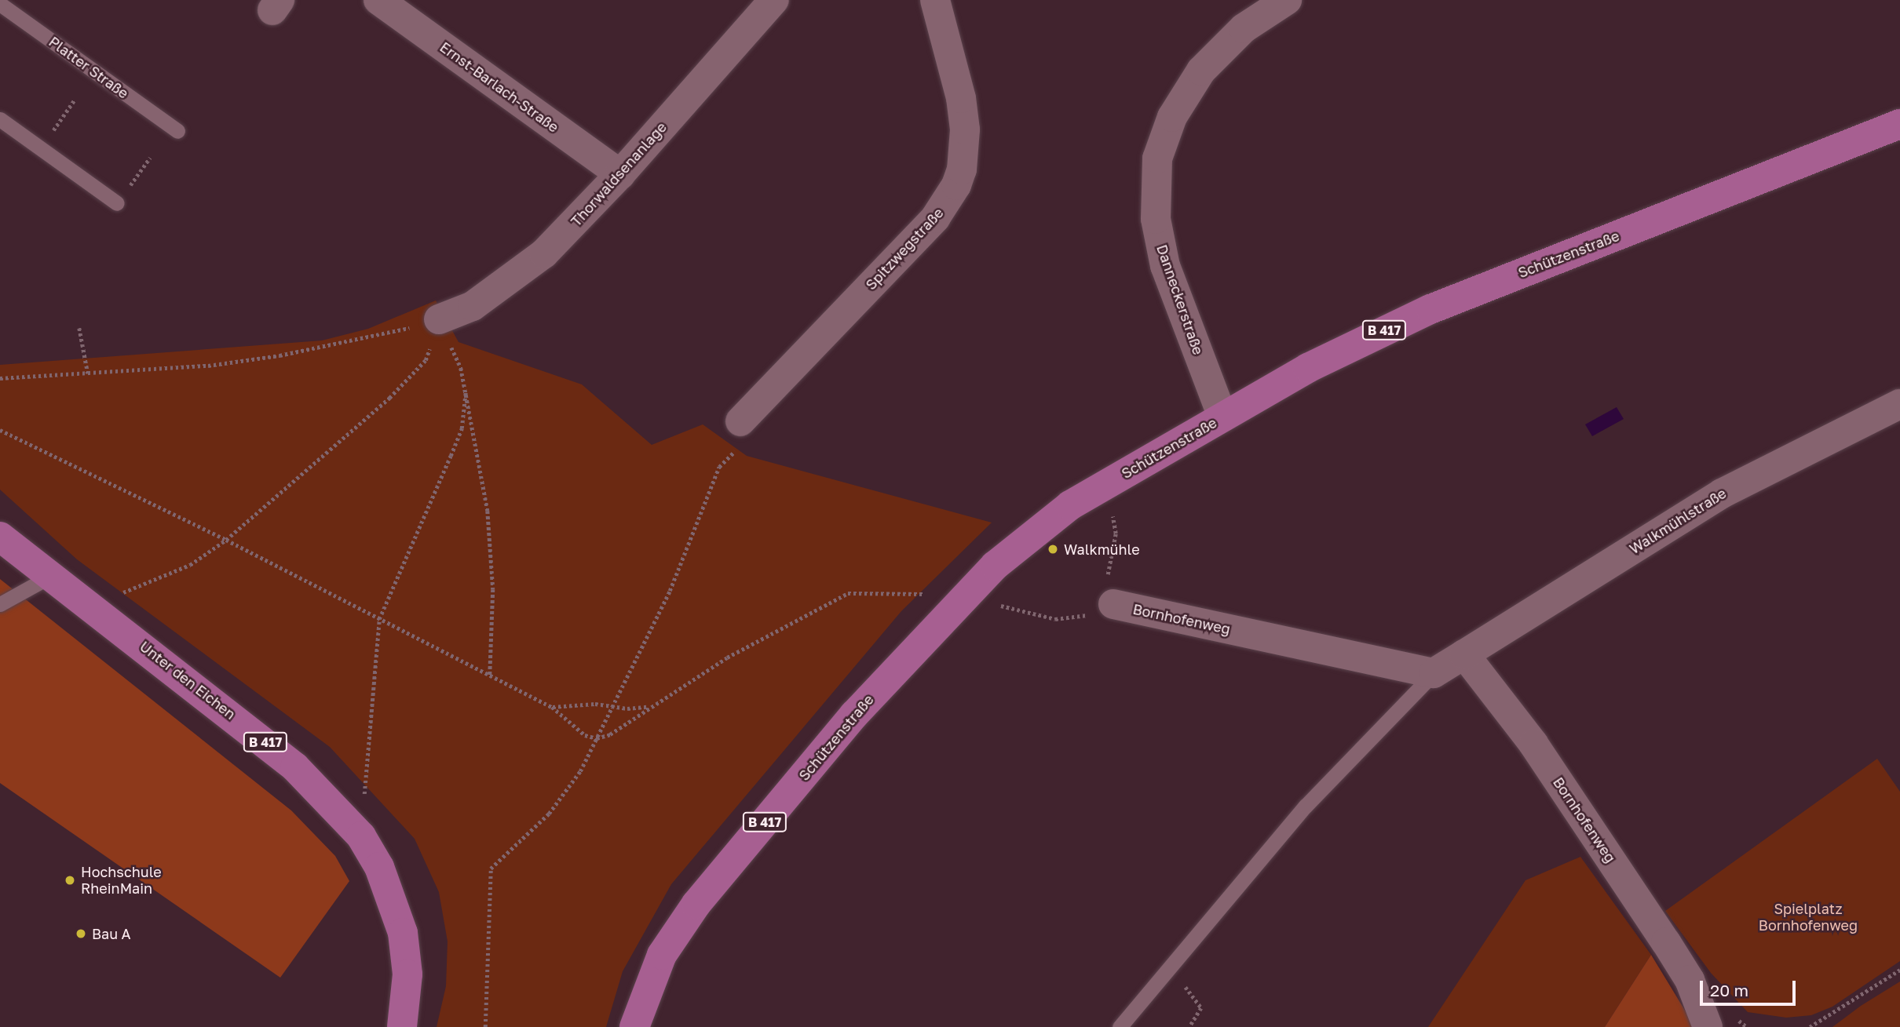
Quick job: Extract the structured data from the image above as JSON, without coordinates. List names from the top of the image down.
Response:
{
  "streets": {
    "main road": ["Schützenstraße", "B 417", "Unter den Eichen"],
    "street": [
      "Ernst-Barlach-Straße",
      "Thorwaldsenanlage",
      "Spitzwegstraße",
      "Danneckerstraße",
      "Walkmühlstraße",
      "Bornhofenweg"
    ],
    "lane": ["Platter Straße"]
  },
  "crossings": [
    ["Ernst-Barlach-Straße", "Thorwaldsenanlage"],
    ["Schützenstraße", "Danneckerstraße"],
    ["Schützenstraße", "Bornhofenweg"],
    ["Walkmühlstraße", "Bornhofenweg"]
  ],
  "parks": ["Spielplatz Bornhofenweg"],
  "places": ["Walkmühle", "Hochschule RheinMain", "Bau A"],
  "scale_bar": "20 m"
}
